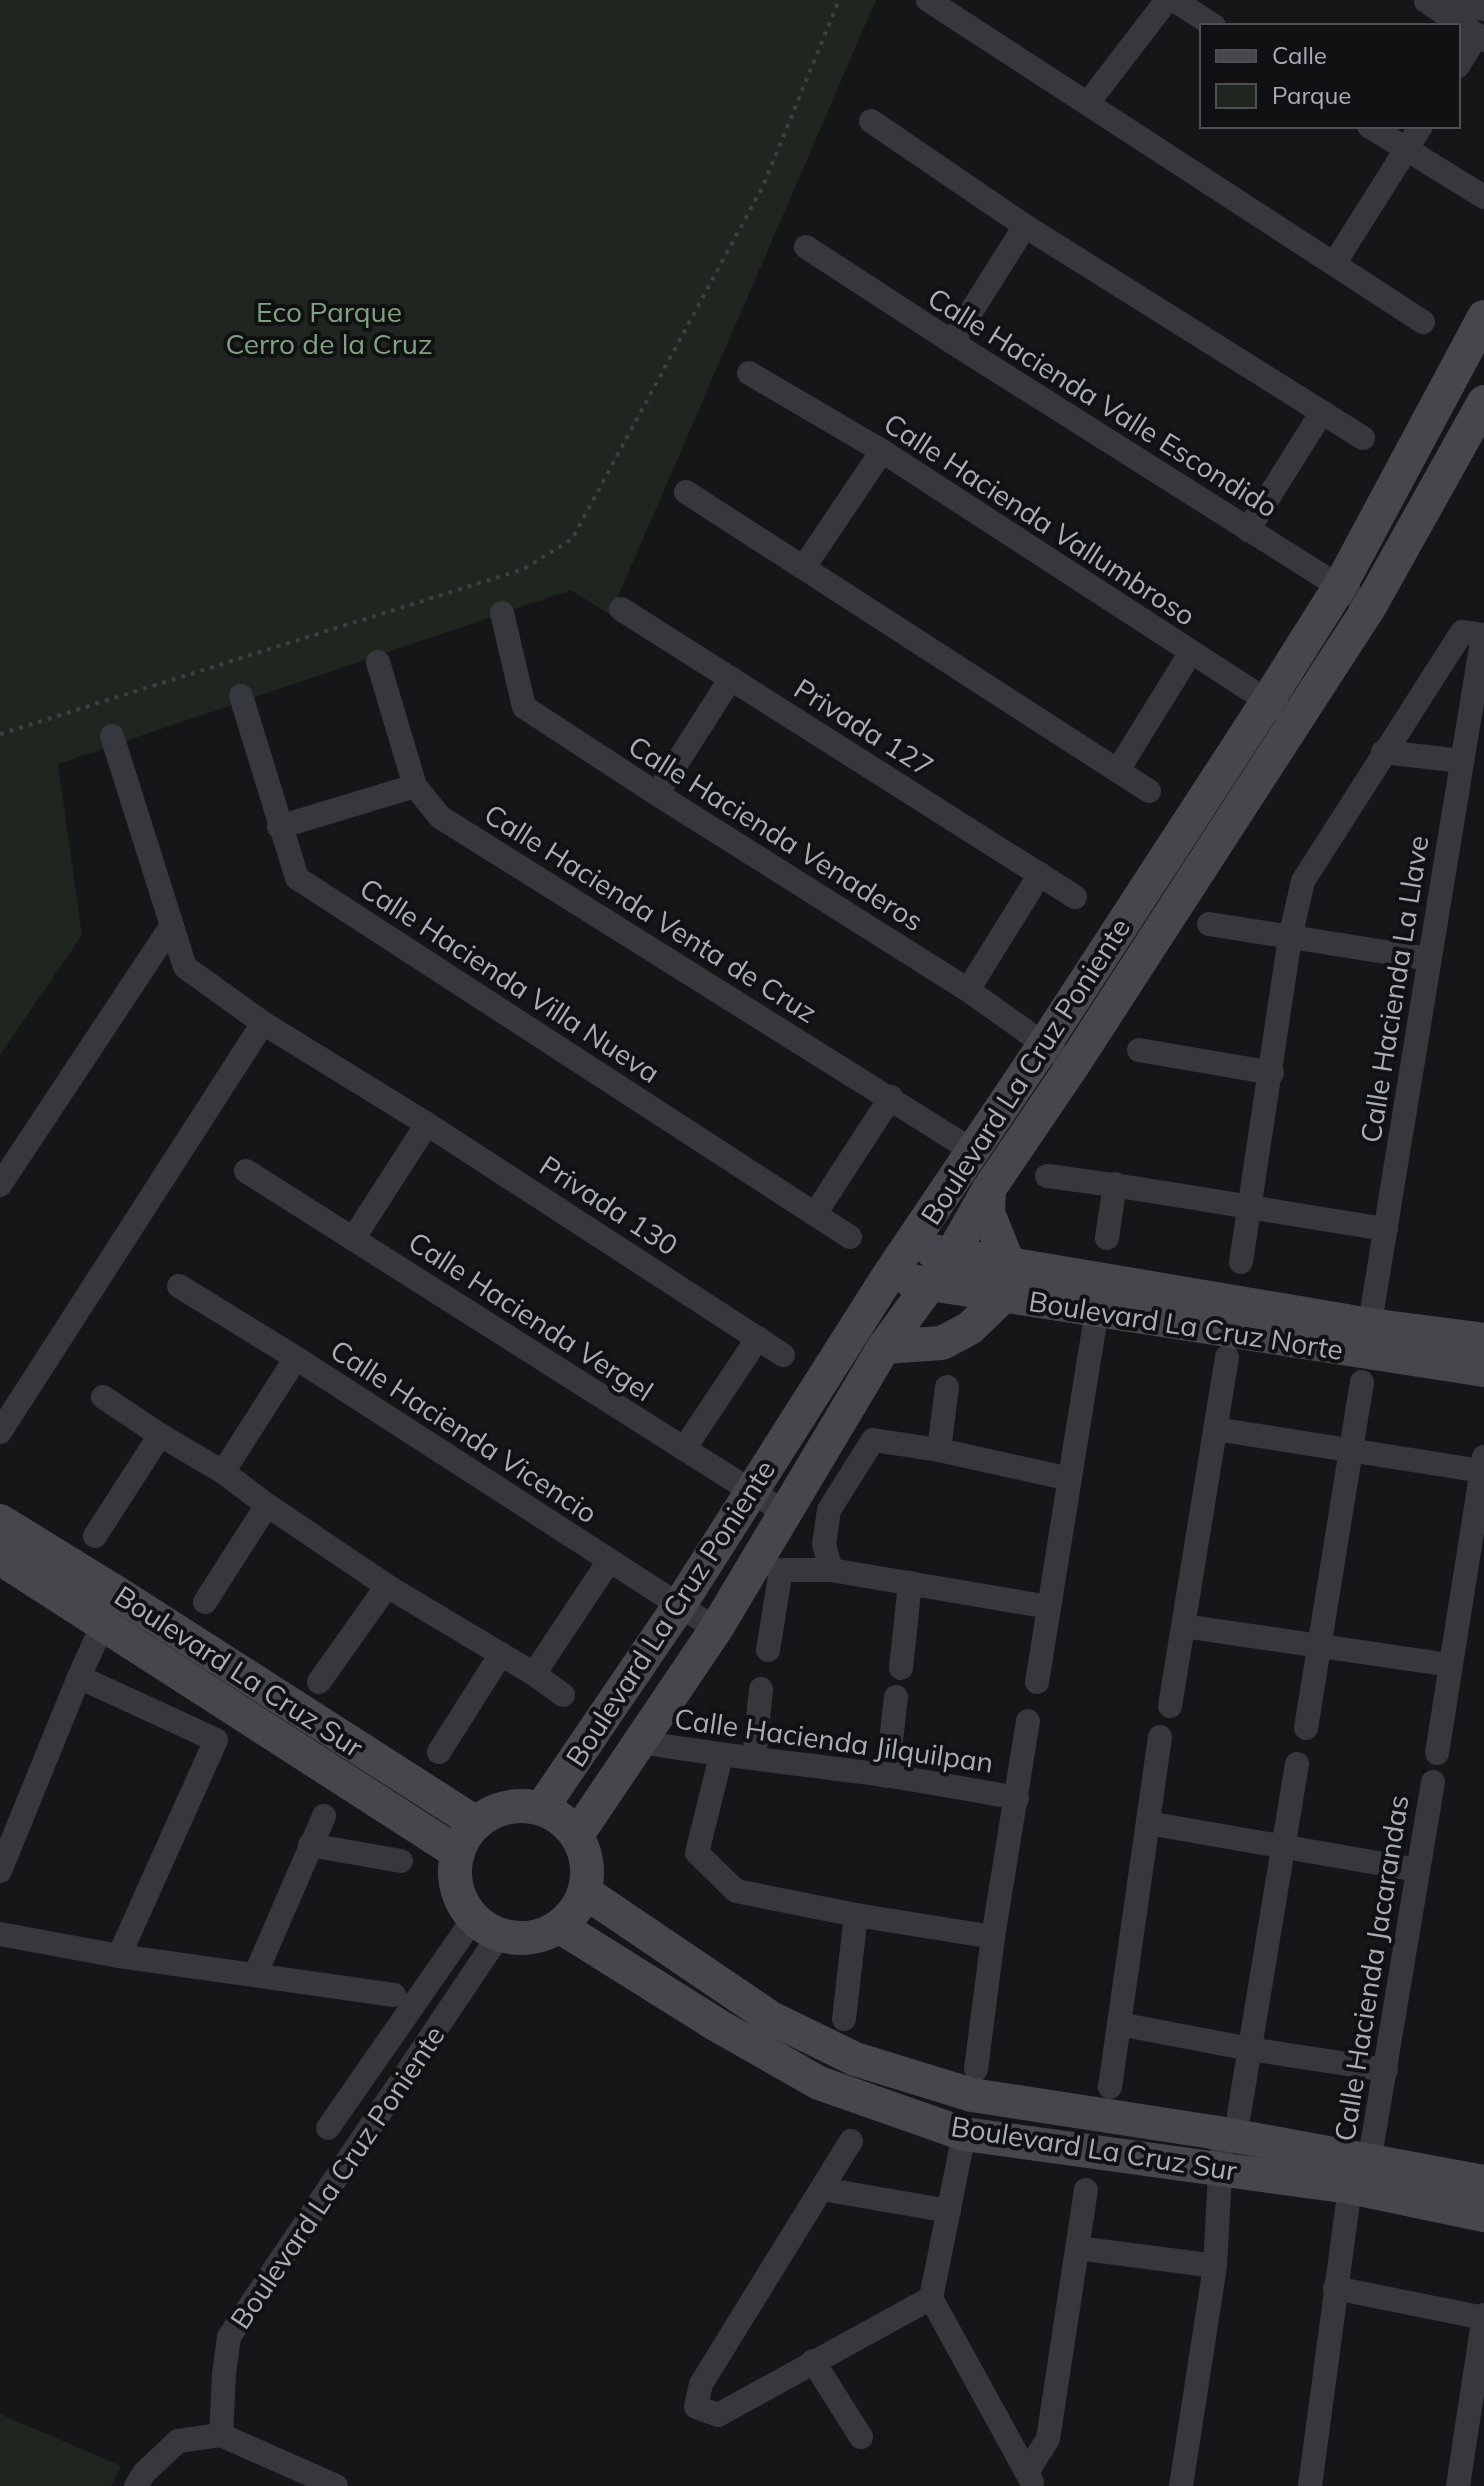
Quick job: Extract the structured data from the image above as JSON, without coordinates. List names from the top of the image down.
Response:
{
  "streets": {
    "street": [
      "Calle Hacienda Valle Escondido",
      "Calle Hacienda Vallumbroso",
      "Privada 127",
      "Calle Hacienda Venaderos",
      "Calle Hacienda Venta de Cruz",
      "Calle Hacienda Villa Nueva",
      "Calle Hacienda La Llave",
      "Boulevard La Cruz Poniente",
      "Privada 130",
      "Calle Hacienda Vergel",
      "Boulevard La Cruz Norte",
      "Calle Hacienda Vicencio",
      "Boulevard La Cruz Sur",
      "Calle Hacienda Jilquilpan",
      "Calle Hacienda Jacarandas"
    ]
  },
  "crossings": [
    ["Calle Hacienda Valle Escondido", "Boulevard La Cruz Poniente"],
    ["Calle Hacienda Vallumbroso", "Boulevard La Cruz Poniente"],
    ["Calle Hacienda Venaderos", "Boulevard La Cruz Poniente"],
    ["Calle Hacienda Venta de Cruz", "Boulevard La Cruz Poniente"],
    ["Calle Hacienda La Llave", "Boulevard La Cruz Norte"],
    ["Boulevard La Cruz Poniente", "Calle Hacienda Vergel"],
    ["Boulevard La Cruz Poniente", "Boulevard La Cruz Norte"],
    ["Boulevard La Cruz Poniente", "Calle Hacienda Vicencio"],
    ["Boulevard La Cruz Poniente", "Boulevard La Cruz Sur"],
    ["Boulevard La Cruz Poniente", "Calle Hacienda Jilquilpan"],
    ["Boulevard La Cruz Sur", "Calle Hacienda Jacarandas"]
  ],
  "parks": ["Eco Parque Cerro de la Cruz"],
  "legend": ["Calle", "Parque"]
}
